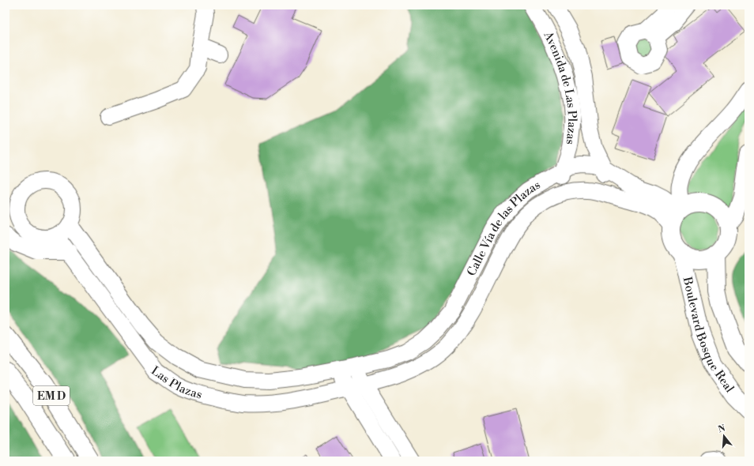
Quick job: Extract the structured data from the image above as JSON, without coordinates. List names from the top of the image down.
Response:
{
  "streets": {
    "main road": ["Boulevard Bosque Real", "EM D"],
    "street": ["Avenida de Las Plazas", "Calle Vía de las Plazas", "Las Plazas"]
  },
  "crossings": [
    ["Avenida de Las Plazas", "Calle Vía de las Plazas"],
    ["Calle Vía de las Plazas", "Boulevard Bosque Real"],
    ["Calle Vía de las Plazas", "Las Plazas"]
  ],
  "north": "top"
}
